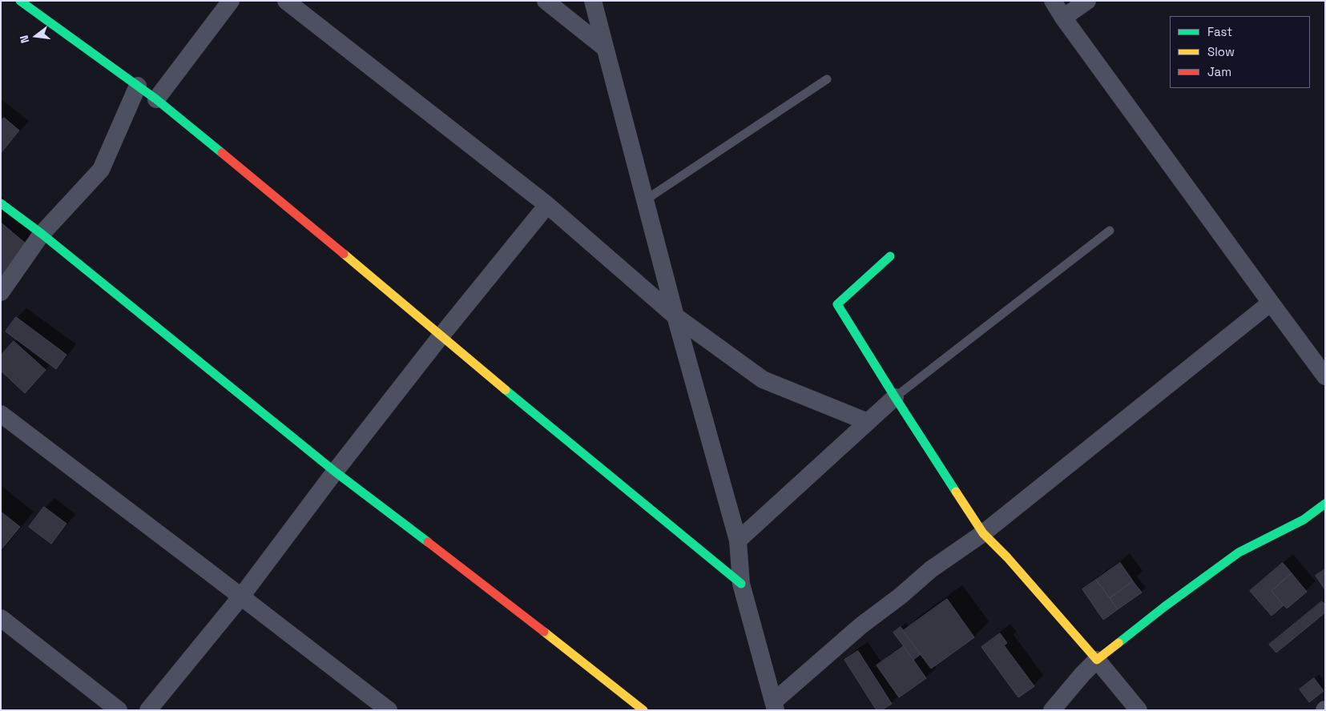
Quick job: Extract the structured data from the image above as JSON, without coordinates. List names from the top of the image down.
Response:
{
  "legend": ["Fast", "Slow", "Jam"],
  "north": "left"
}
